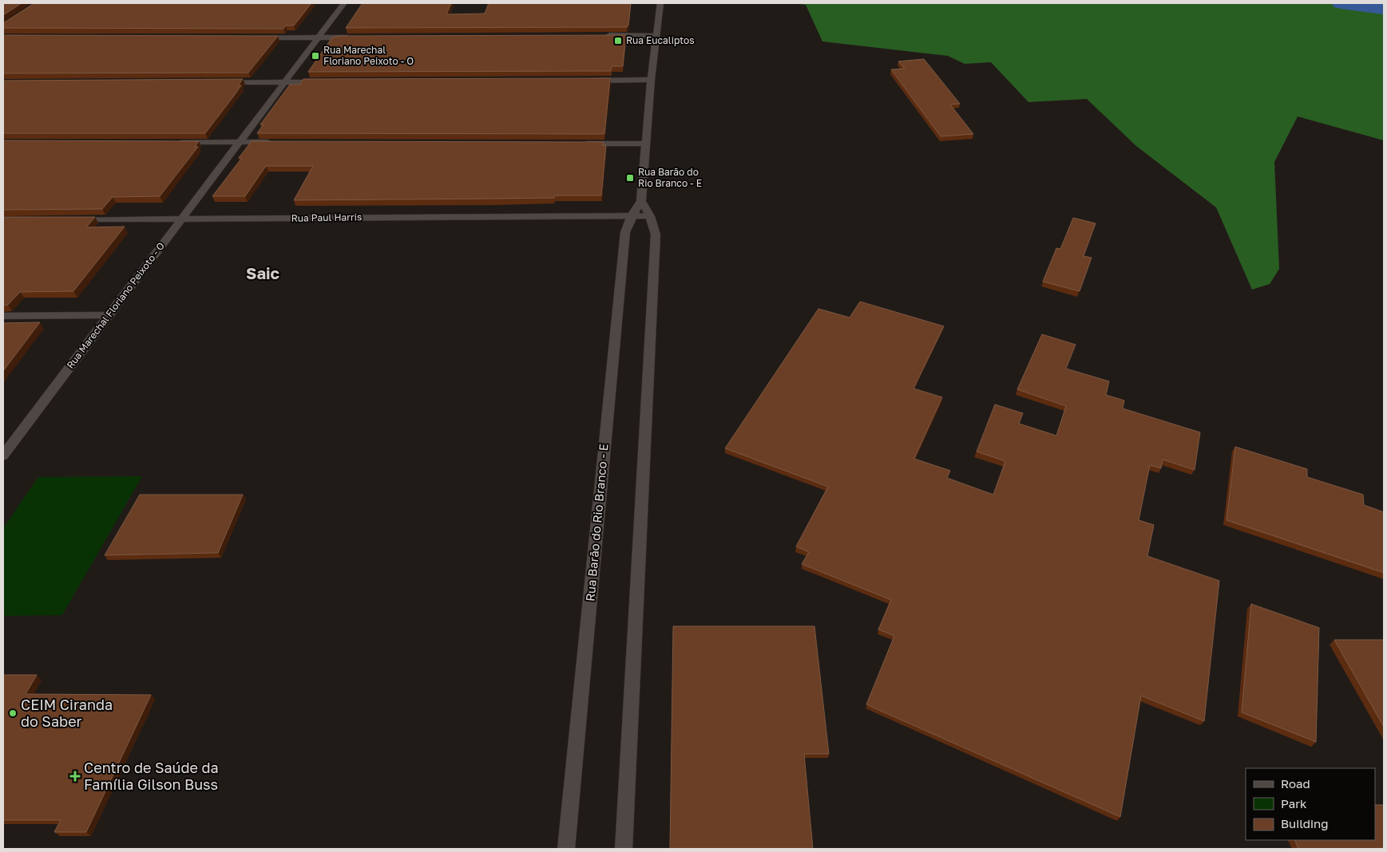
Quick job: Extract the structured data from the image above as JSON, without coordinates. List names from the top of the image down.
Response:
{
  "streets": {
    "street": ["Rua Paul Harris", "Rua Marechal Floriano Peixoto - O", "Rua Barão do Rio Branco - E"]
  },
  "crossings": [
    ["Rua Paul Harris", "Rua Marechal Floriano Peixoto - O"],
    ["Rua Paul Harris", "Rua Barão do Rio Branco - E"]
  ],
  "districts": ["Saic"],
  "places": {
    "transit": ["Rua Eucaliptos", "Rua Marechal Floriano Peixoto - O", "Rua Barão do Rio Branco - E"],
    "other": ["CEIM Ciranda do Saber"],
    "health": ["Centro de Saúde da Família Gilson Buss"]
  },
  "legend": ["Road", "Park", "Building"]
}
